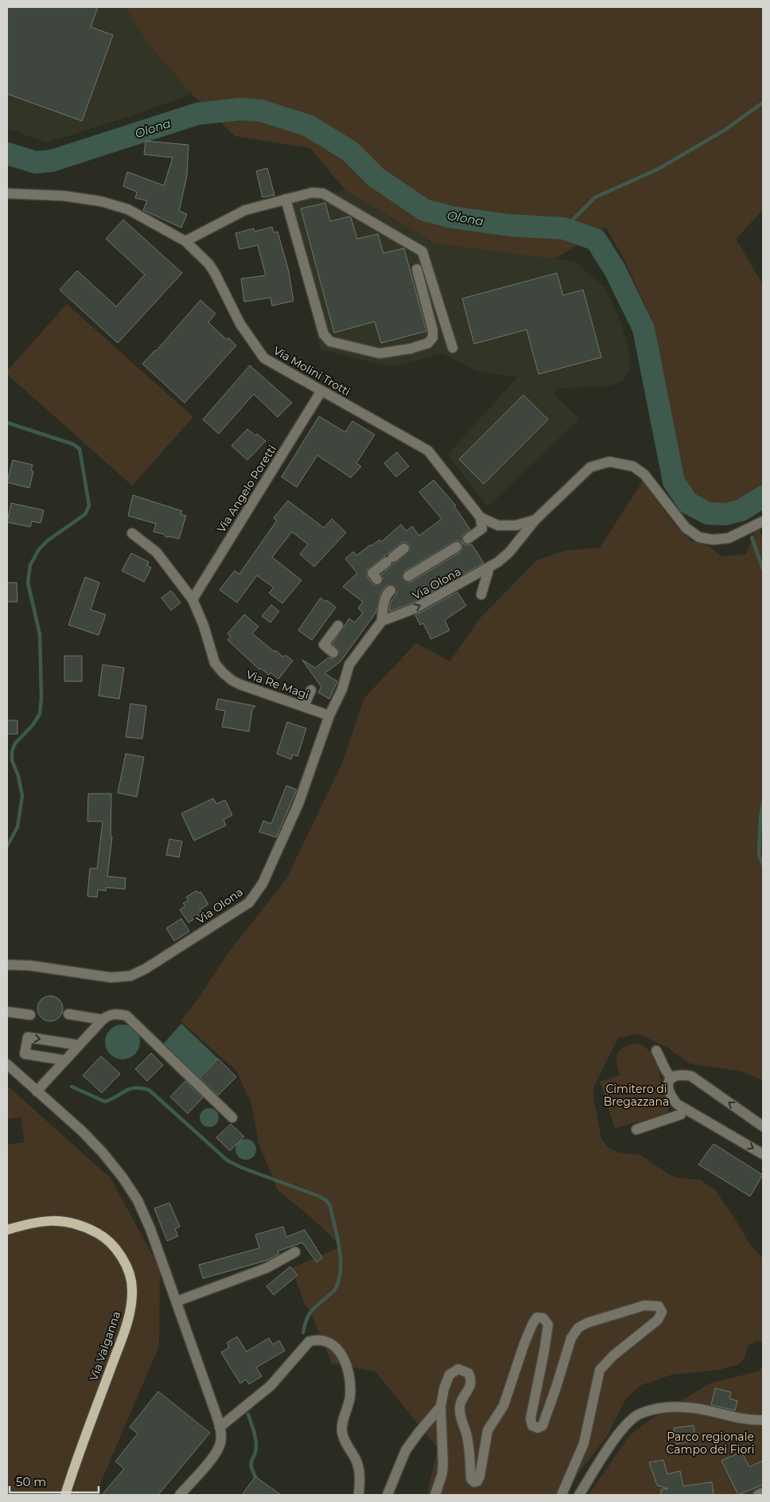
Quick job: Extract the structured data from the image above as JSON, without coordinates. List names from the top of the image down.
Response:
{
  "streets": {
    "main road": ["Via Valganna"],
    "street": [
      "Via Molini Trotti",
      "Via Angelo Poretti",
      "Via Olona",
      "Via Re Magi"
    ]
  },
  "crossings": [
    ["Via Molini Trotti", "Via Angelo Poretti"],
    ["Via Molini Trotti", "Via Olona"],
    ["Via Angelo Poretti", "Via Re Magi"],
    ["Via Olona", "Via Re Magi"]
  ],
  "water": ["Olona"],
  "parks": ["Cimitero di Bregazzana", "Parco regionale Campo dei Fiori"],
  "scale_bar": "50 m"
}
